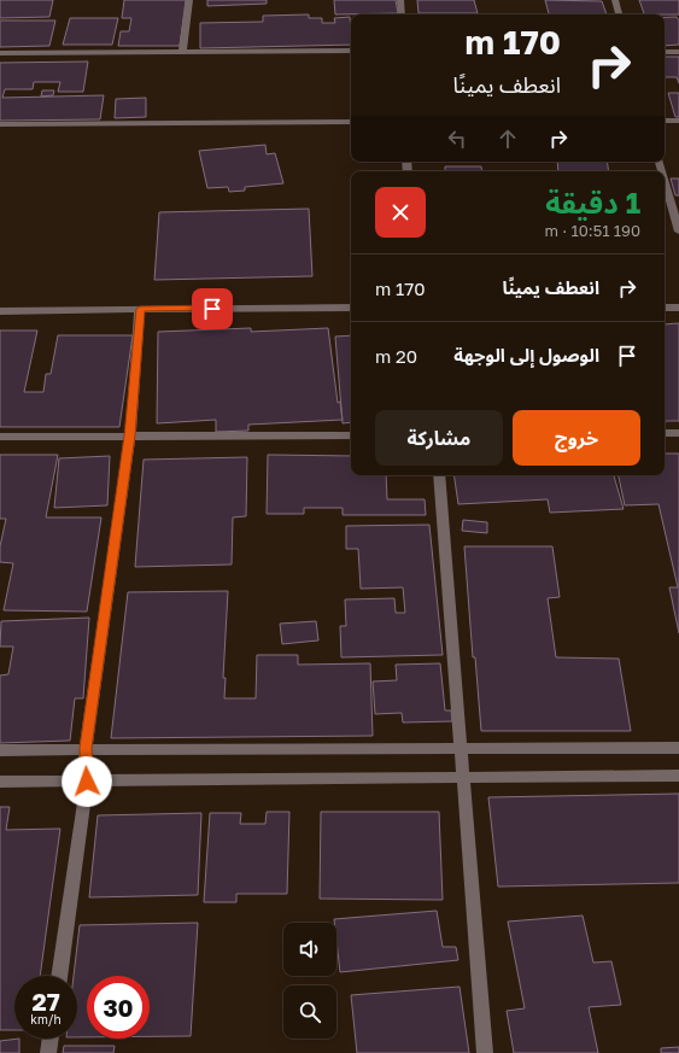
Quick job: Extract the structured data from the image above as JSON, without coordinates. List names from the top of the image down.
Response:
{
  "page": {
    "turn": ["170 m", "انعطف يمينًا"],
    "heading": ["1 دقيقة", "190 m · 10:51"],
    "list": [
      {
        "name": "انعطف يمينًا",
        "value": "170 m"
      },
      {
        "name": "الوصول إلى الوجهة",
        "value": "20 m"
      }
    ],
    "buttons": ["خروج", "مشاركة"],
    "speed": "27 km/h",
    "limit": "30"
  }
}
